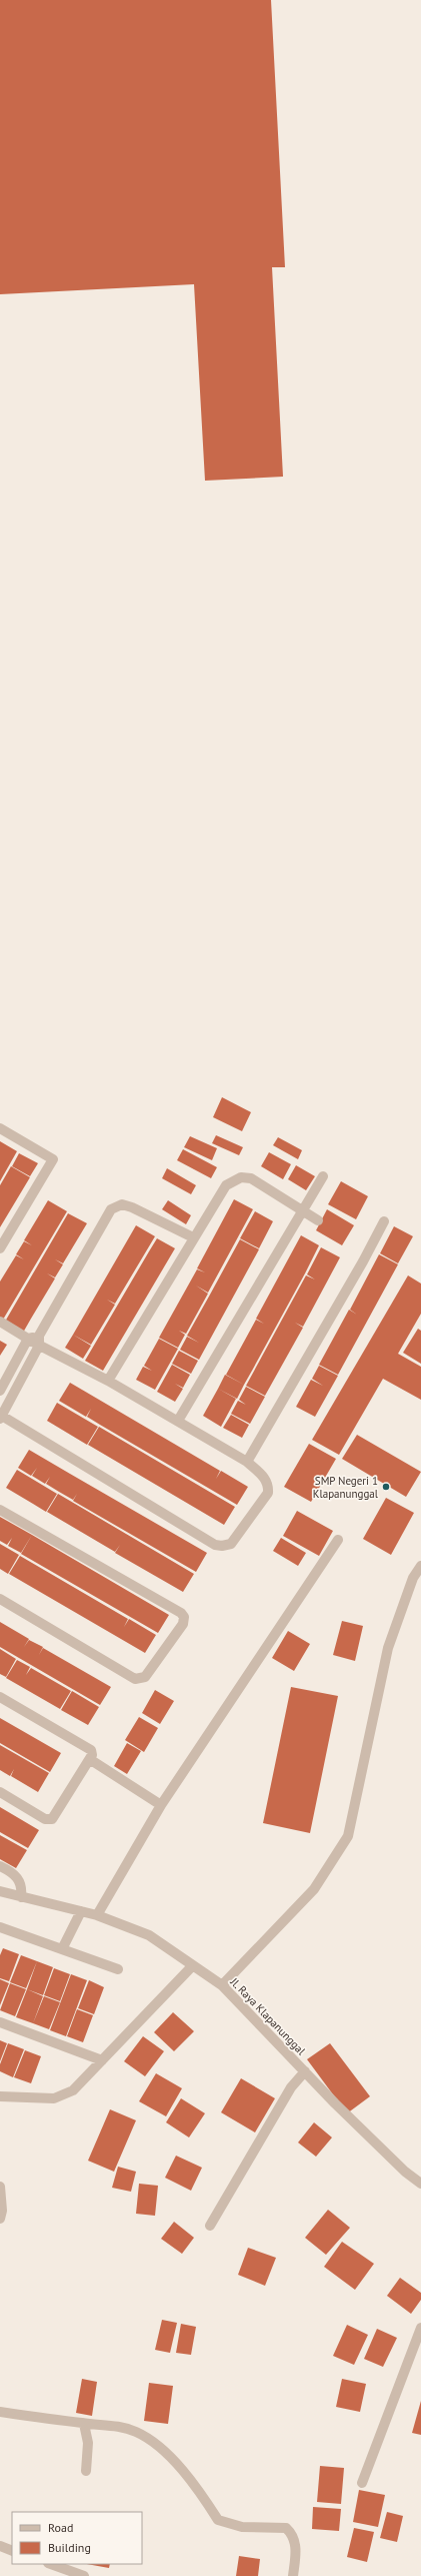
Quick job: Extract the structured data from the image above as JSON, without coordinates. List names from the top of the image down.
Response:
{
  "streets": {
    "street": ["Jl. Raya Klapanunggal"]
  },
  "places": ["SMP Negeri 1 Klapanunggal"],
  "legend": ["Road", "Building"]
}
